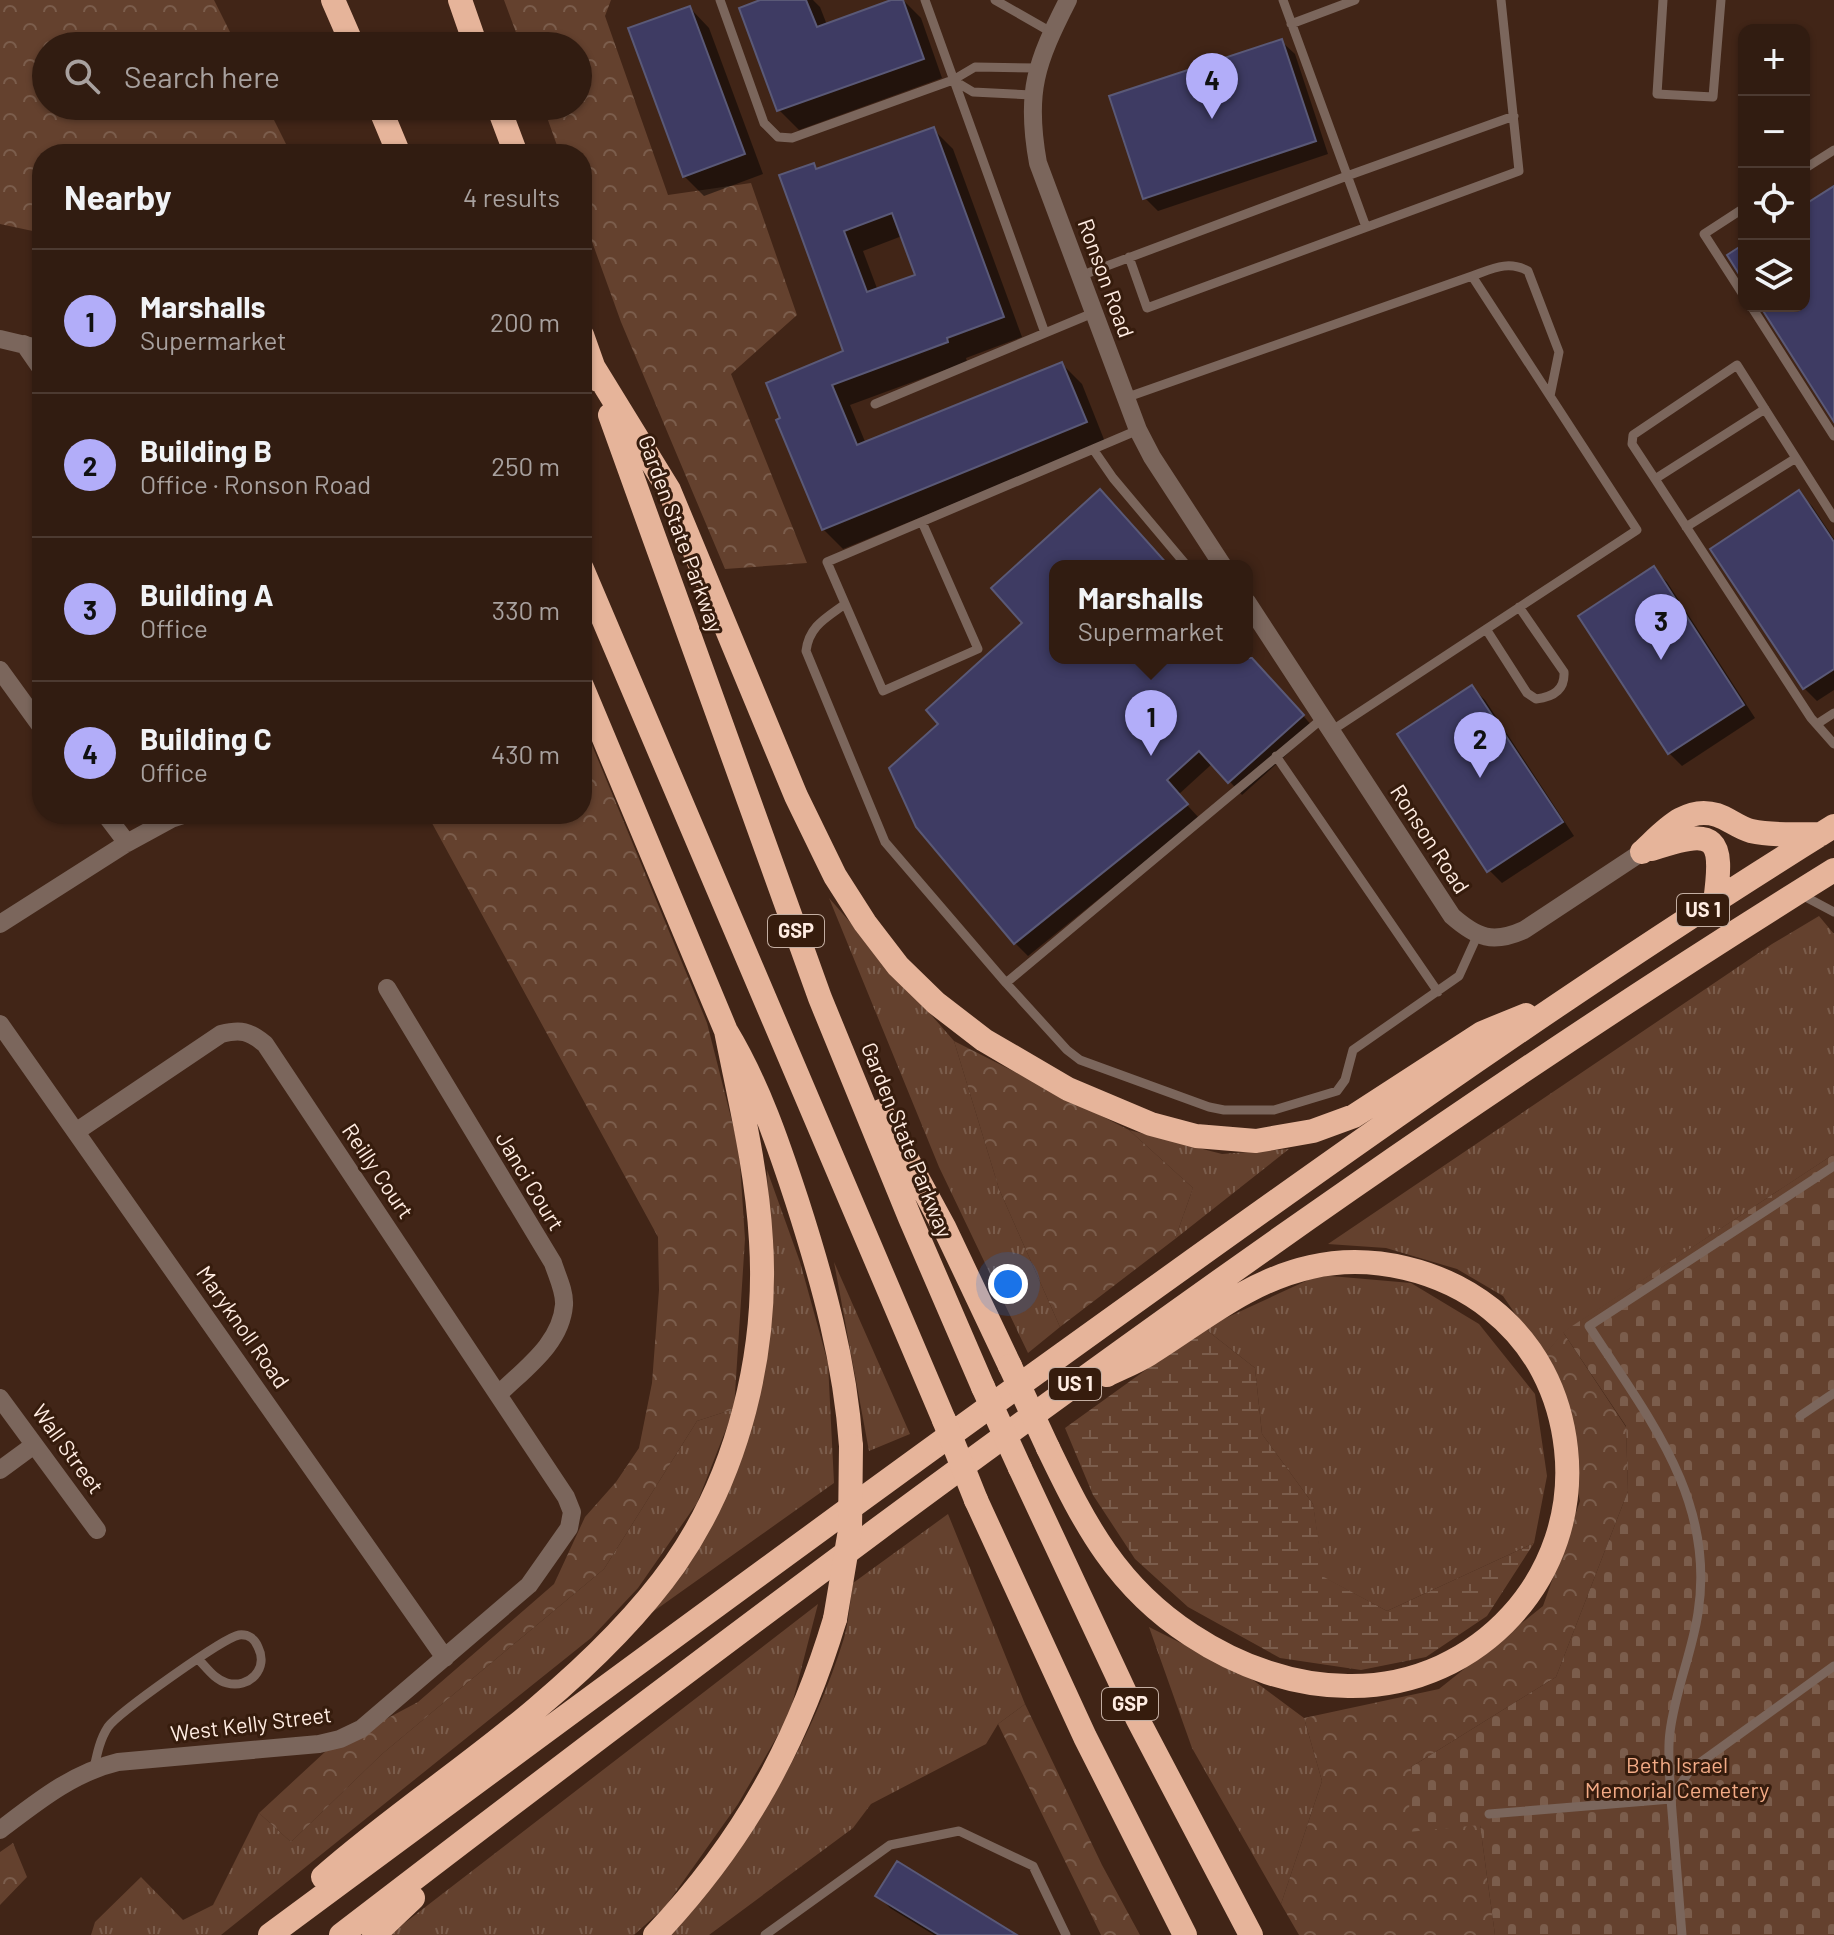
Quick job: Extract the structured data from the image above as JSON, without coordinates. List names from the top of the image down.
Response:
{
  "streets": {
    "highway": ["Garden State Parkway", "US 1", "GSP"],
    "street": [
      "Ronson Road",
      "Reilly Court",
      "Janci Court",
      "Maryknoll Road",
      "Wall Street",
      "West Kelly Street"
    ]
  },
  "crossings": [
    ["Reilly Court", "Janci Court"],
    ["Reilly Court", "Maryknoll Road"],
    ["Reilly Court", "West Kelly Street"],
    ["Maryknoll Road", "West Kelly Street"]
  ],
  "parks": ["Beth Israel Memorial Cemetery"],
  "page": {
    "map_buttons": ["+", "−"],
    "search": "Search here",
    "pins": [
      "4",
      "3",
      "1",
      "2"
    ],
    "heading": ["Nearby", "4 results"],
    "list": [
      {
        "mark": "1",
        "name": "Marshalls",
        "note": "Supermarket",
        "value": "200 m"
      },
      {
        "mark": "2",
        "name": "Building B",
        "note": "Office · Ronson Road",
        "value": "250 m"
      },
      {
        "mark": "3",
        "name": "Building A",
        "note": "Office",
        "value": "330 m"
      },
      {
        "mark": "4",
        "name": "Building C",
        "note": "Office",
        "value": "430 m"
      }
    ],
    "popup": ["Marshalls", "Supermarket"]
  }
}
